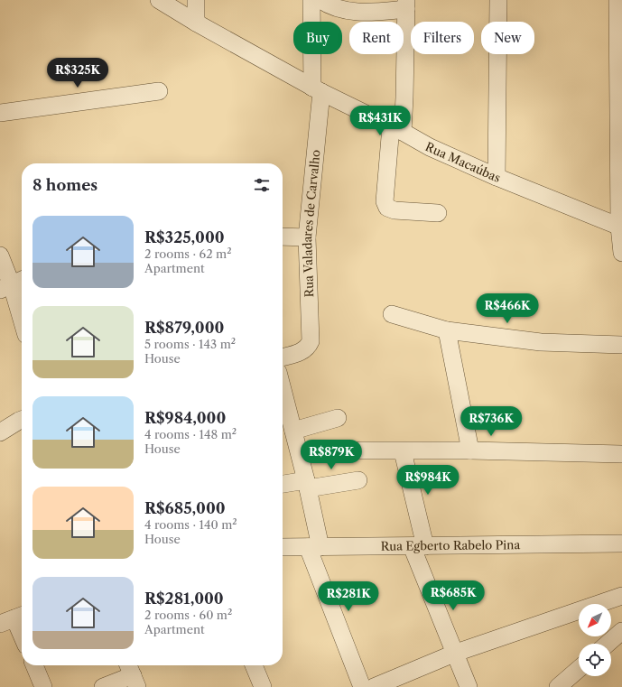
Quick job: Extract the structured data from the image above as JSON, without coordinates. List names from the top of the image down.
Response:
{
  "streets": {
    "street": ["Rua Macaúbas", "Rua Valadares de Carvalho", "Rua Egberto Rabelo Pina"]
  },
  "crossings": [
    ["Rua Macaúbas", "Rua Valadares de Carvalho"]
  ],
  "north": "bottom left",
  "page": {
    "chip": [
      "Buy",
      "Rent",
      "Filters",
      "New"
    ],
    "price": [
      "R$325K",
      "R$431K",
      "R$466K",
      "R$736K",
      "R$879K",
      "R$984K",
      "R$685K",
      "R$281K"
    ],
    "heading": "8 homes",
    "list": [
      {
        "name": "R$325,000",
        "note": "2 rooms · 62 m² · Apartment"
      },
      {
        "name": "R$879,000",
        "note": "5 rooms · 143 m² · House"
      },
      {
        "name": "R$984,000",
        "note": "4 rooms · 148 m² · House"
      },
      {
        "name": "R$685,000",
        "note": "4 rooms · 140 m² · House"
      },
      {
        "name": "R$281,000",
        "note": "2 rooms · 60 m² · Apartment"
      }
    ]
  }
}
